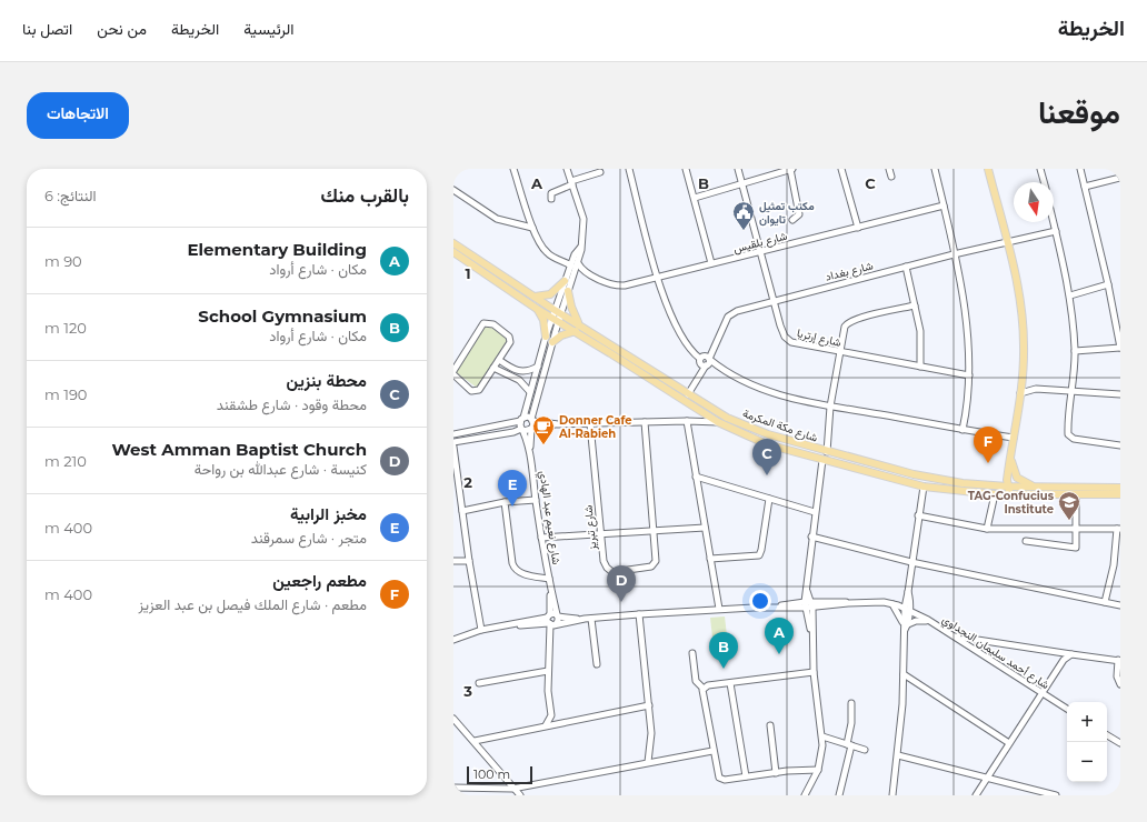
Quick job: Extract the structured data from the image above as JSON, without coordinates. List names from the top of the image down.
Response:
{
  "streets": {
    "main road": ["شارع مكة المكرمة"],
    "street": [
      "شارع بلقيس",
      "شارع بغداد",
      "شارع إرتريا",
      "شارع نعيم عبد الهادي",
      "شارع تبريز",
      "شارع أحمد سليمان النجداوي"
    ]
  },
  "crossings": [
    ["شارع بلقيس", "شارع إرتريا"],
    ["شارع بغداد", "شارع إرتريا"],
    ["شارع بغداد", "شارع مكة المكرمة"],
    ["شارع مكة المكرمة", "شارع نعيم عبد الهادي"],
    ["شارع نعيم عبد الهادي", "شارع أحمد سليمان النجداوي"]
  ],
  "places": {
    "public building": ["مكتب تمثيل تايوان"],
    "cafe": ["Donner Cafe Al-Rabieh"],
    "school or university": ["TAG-Confucius Institute"]
  },
  "scale_bar": "100 m",
  "north": "bottom",
  "page": {
    "header": "الخريطة",
    "nav": [
      "الرئيسية",
      "الخريطة",
      "من نحن",
      "اتصل بنا"
    ],
    "title": "موقعنا",
    "buttons": "الاتجاهات",
    "heading": ["بالقرب منك", "النتائج: 6"],
    "list": [
      {
        "mark": "A",
        "name": "Elementary Building",
        "note": "مكان · شارع أرواد",
        "value": "90 m"
      },
      {
        "mark": "B",
        "name": "School Gymnasium",
        "note": "مكان · شارع أرواد",
        "value": "120 m"
      },
      {
        "mark": "C",
        "name": "محطة بنزين",
        "note": "محطة وقود · شارع طشقند",
        "value": "190 m"
      },
      {
        "mark": "D",
        "name": "West Amman Baptist Church",
        "note": "كنيسة · شارع عبدالله بن رواحة",
        "value": "210 m"
      },
      {
        "mark": "E",
        "name": "مخبز الرابية",
        "note": "متجر · شارع سمرقند",
        "value": "400 m"
      },
      {
        "mark": "F",
        "name": "مطعم راجعين",
        "note": "مطعم · شارع الملك فيصل بن عبد العزيز",
        "value": "400 m"
      }
    ],
    "pins": [
      "F",
      "C",
      "E",
      "D",
      "A",
      "B"
    ],
    "map_buttons": ["+", "−"],
    "scale": "100 m"
  },
  "grid": {
    "columns": ["A", "B", "C"],
    "rows": ["1", "2", "3"]
  }
}
